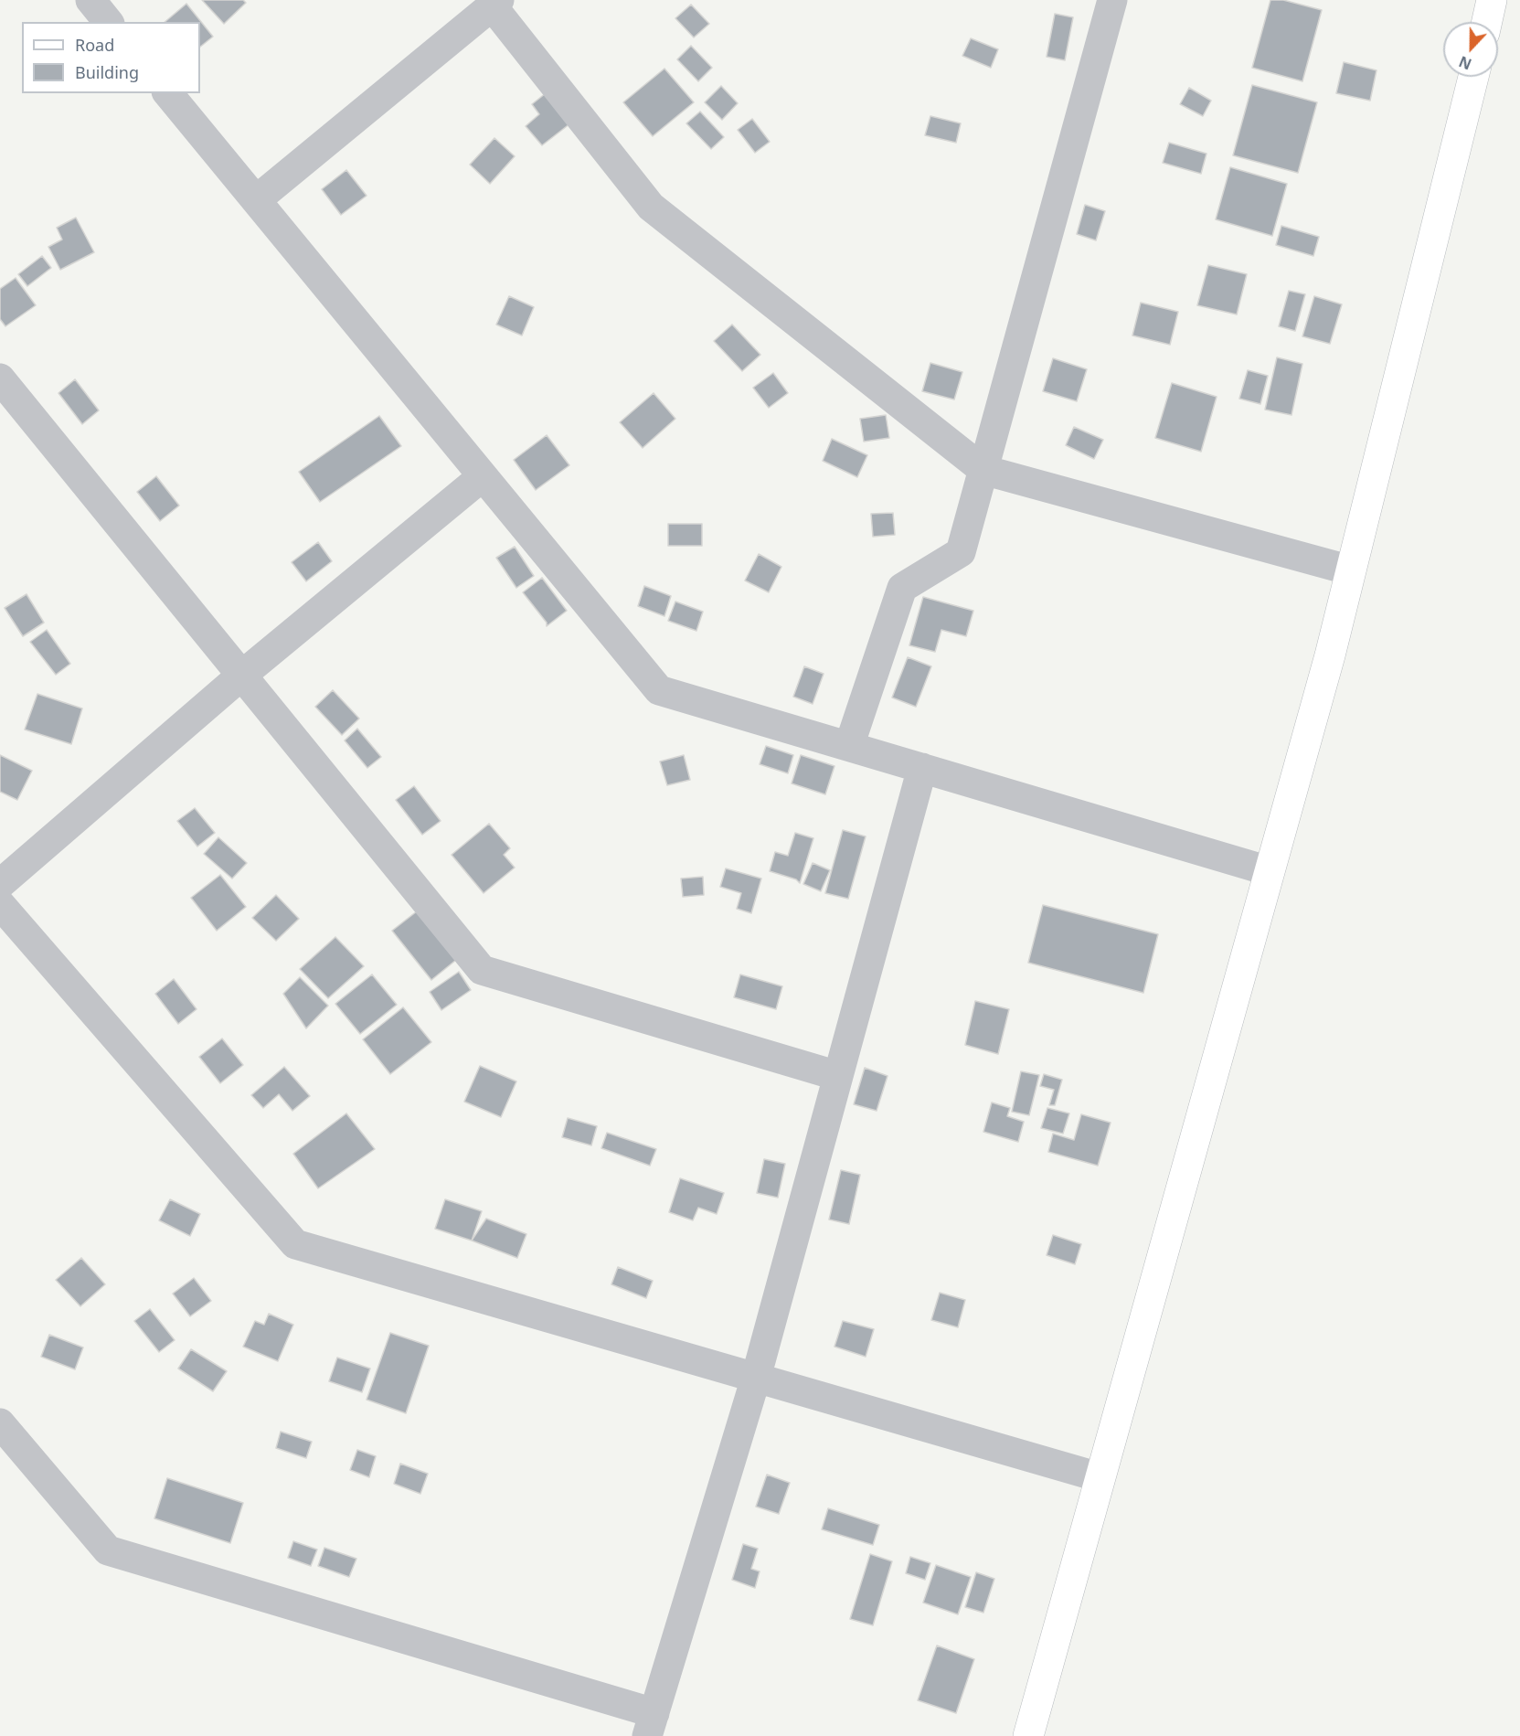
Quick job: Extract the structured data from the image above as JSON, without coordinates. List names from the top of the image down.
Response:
{
  "legend": ["Road", "Building"],
  "north": "bottom"
}
